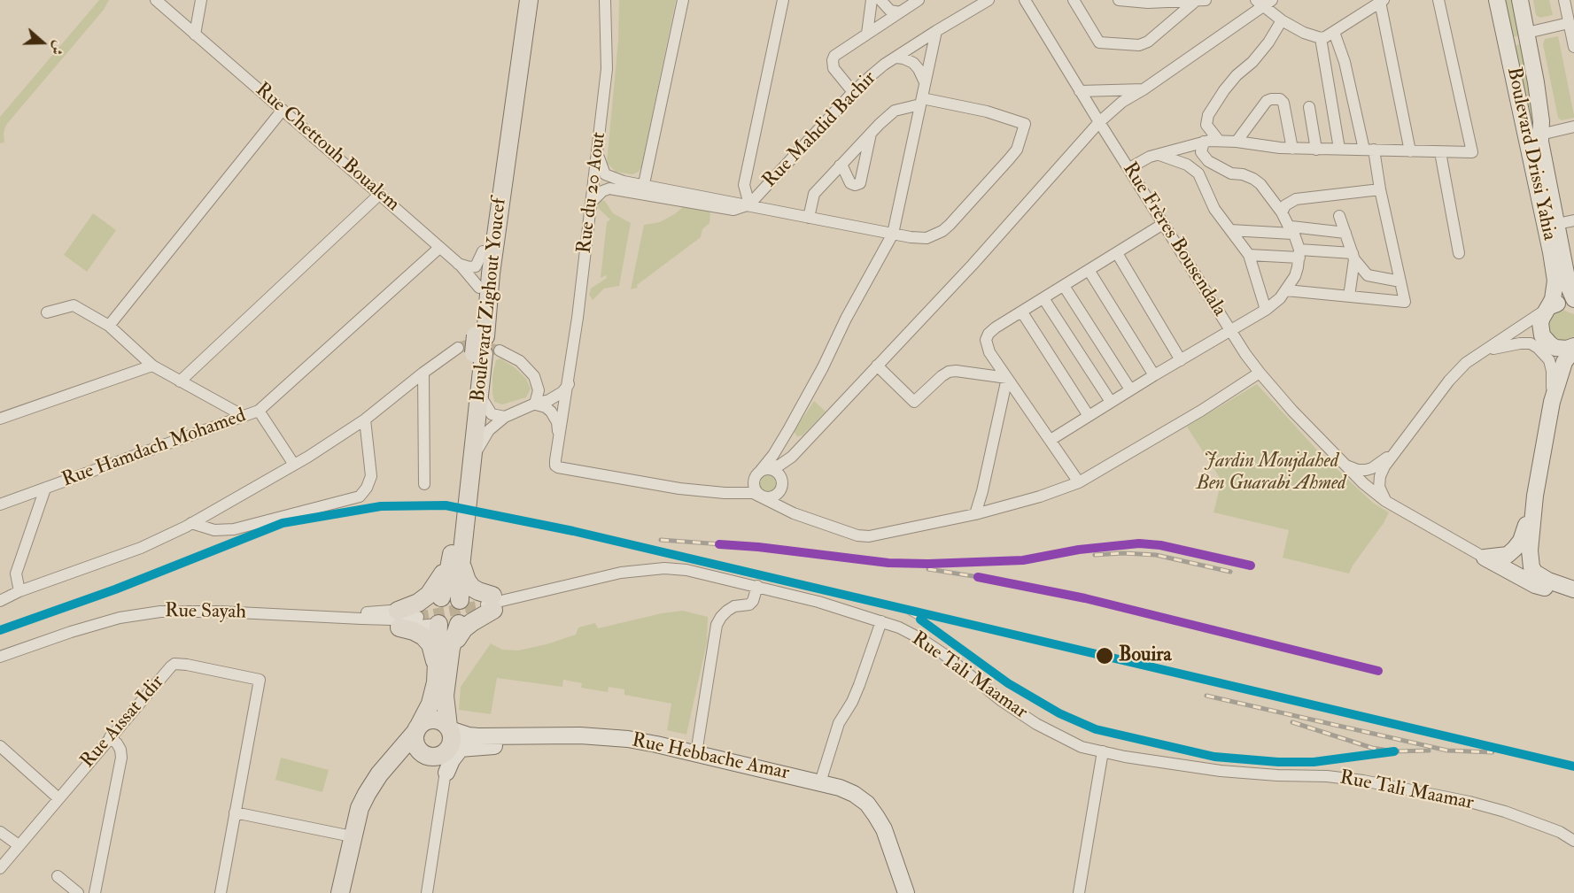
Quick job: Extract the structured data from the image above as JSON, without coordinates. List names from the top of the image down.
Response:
{
  "streets": {
    "main road": ["Boulevard Drissi Yahia", "Boulevard Zighout Youcef", "Rue Hebbache Amar"],
    "street": [
      "Rue Mahdid Bachir",
      "Rue Chettouh Boualem",
      "Rue du 20 Aout",
      "Rue Frères Bousendala",
      "Rue Hamdach Mohamed",
      "Rue Sayah",
      "Rue Tali Maamar",
      "Rue Aissat Idir"
    ]
  },
  "crossings": [
    ["Rue Chettouh Boualem", "Boulevard Zighout Youcef"],
    ["Rue Chettouh Boualem", "Rue Hamdach Mohamed"]
  ],
  "parks": ["Jardin Moujdahed Ben Guarabi Ahmed"],
  "places": ["Bouira"],
  "north": "right"
}
